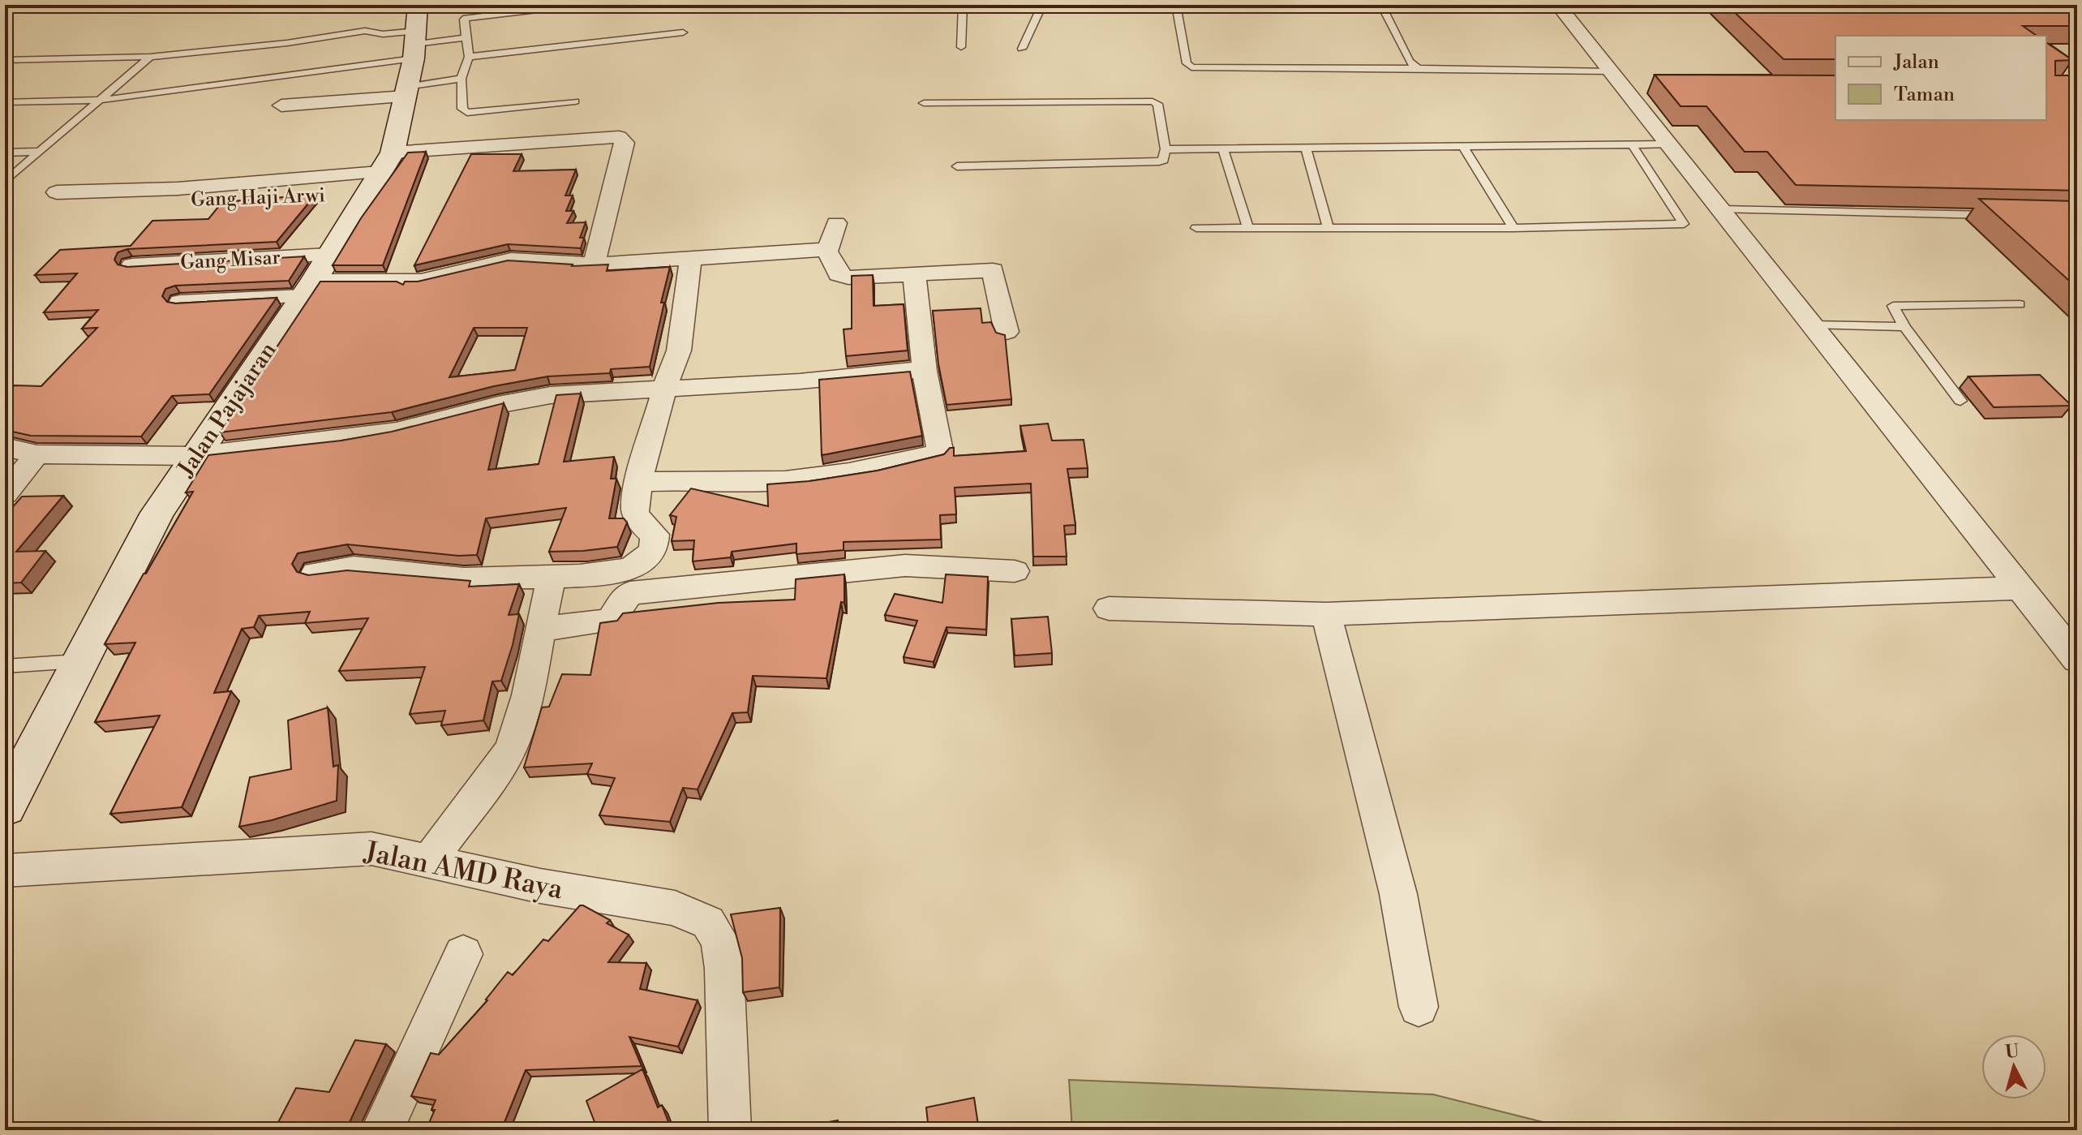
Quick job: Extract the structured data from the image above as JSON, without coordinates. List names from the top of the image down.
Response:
{
  "streets": {
    "main road": ["Jalan Pajajaran"],
    "street": ["Gang Haji Arwi", "Gang Misar", "Jalan AMD Raya"]
  },
  "crossings": [
    ["Gang Haji Arwi", "Jalan Pajajaran"],
    ["Gang Misar", "Jalan Pajajaran"]
  ],
  "legend": ["Jalan", "Taman"],
  "north": "top"
}
